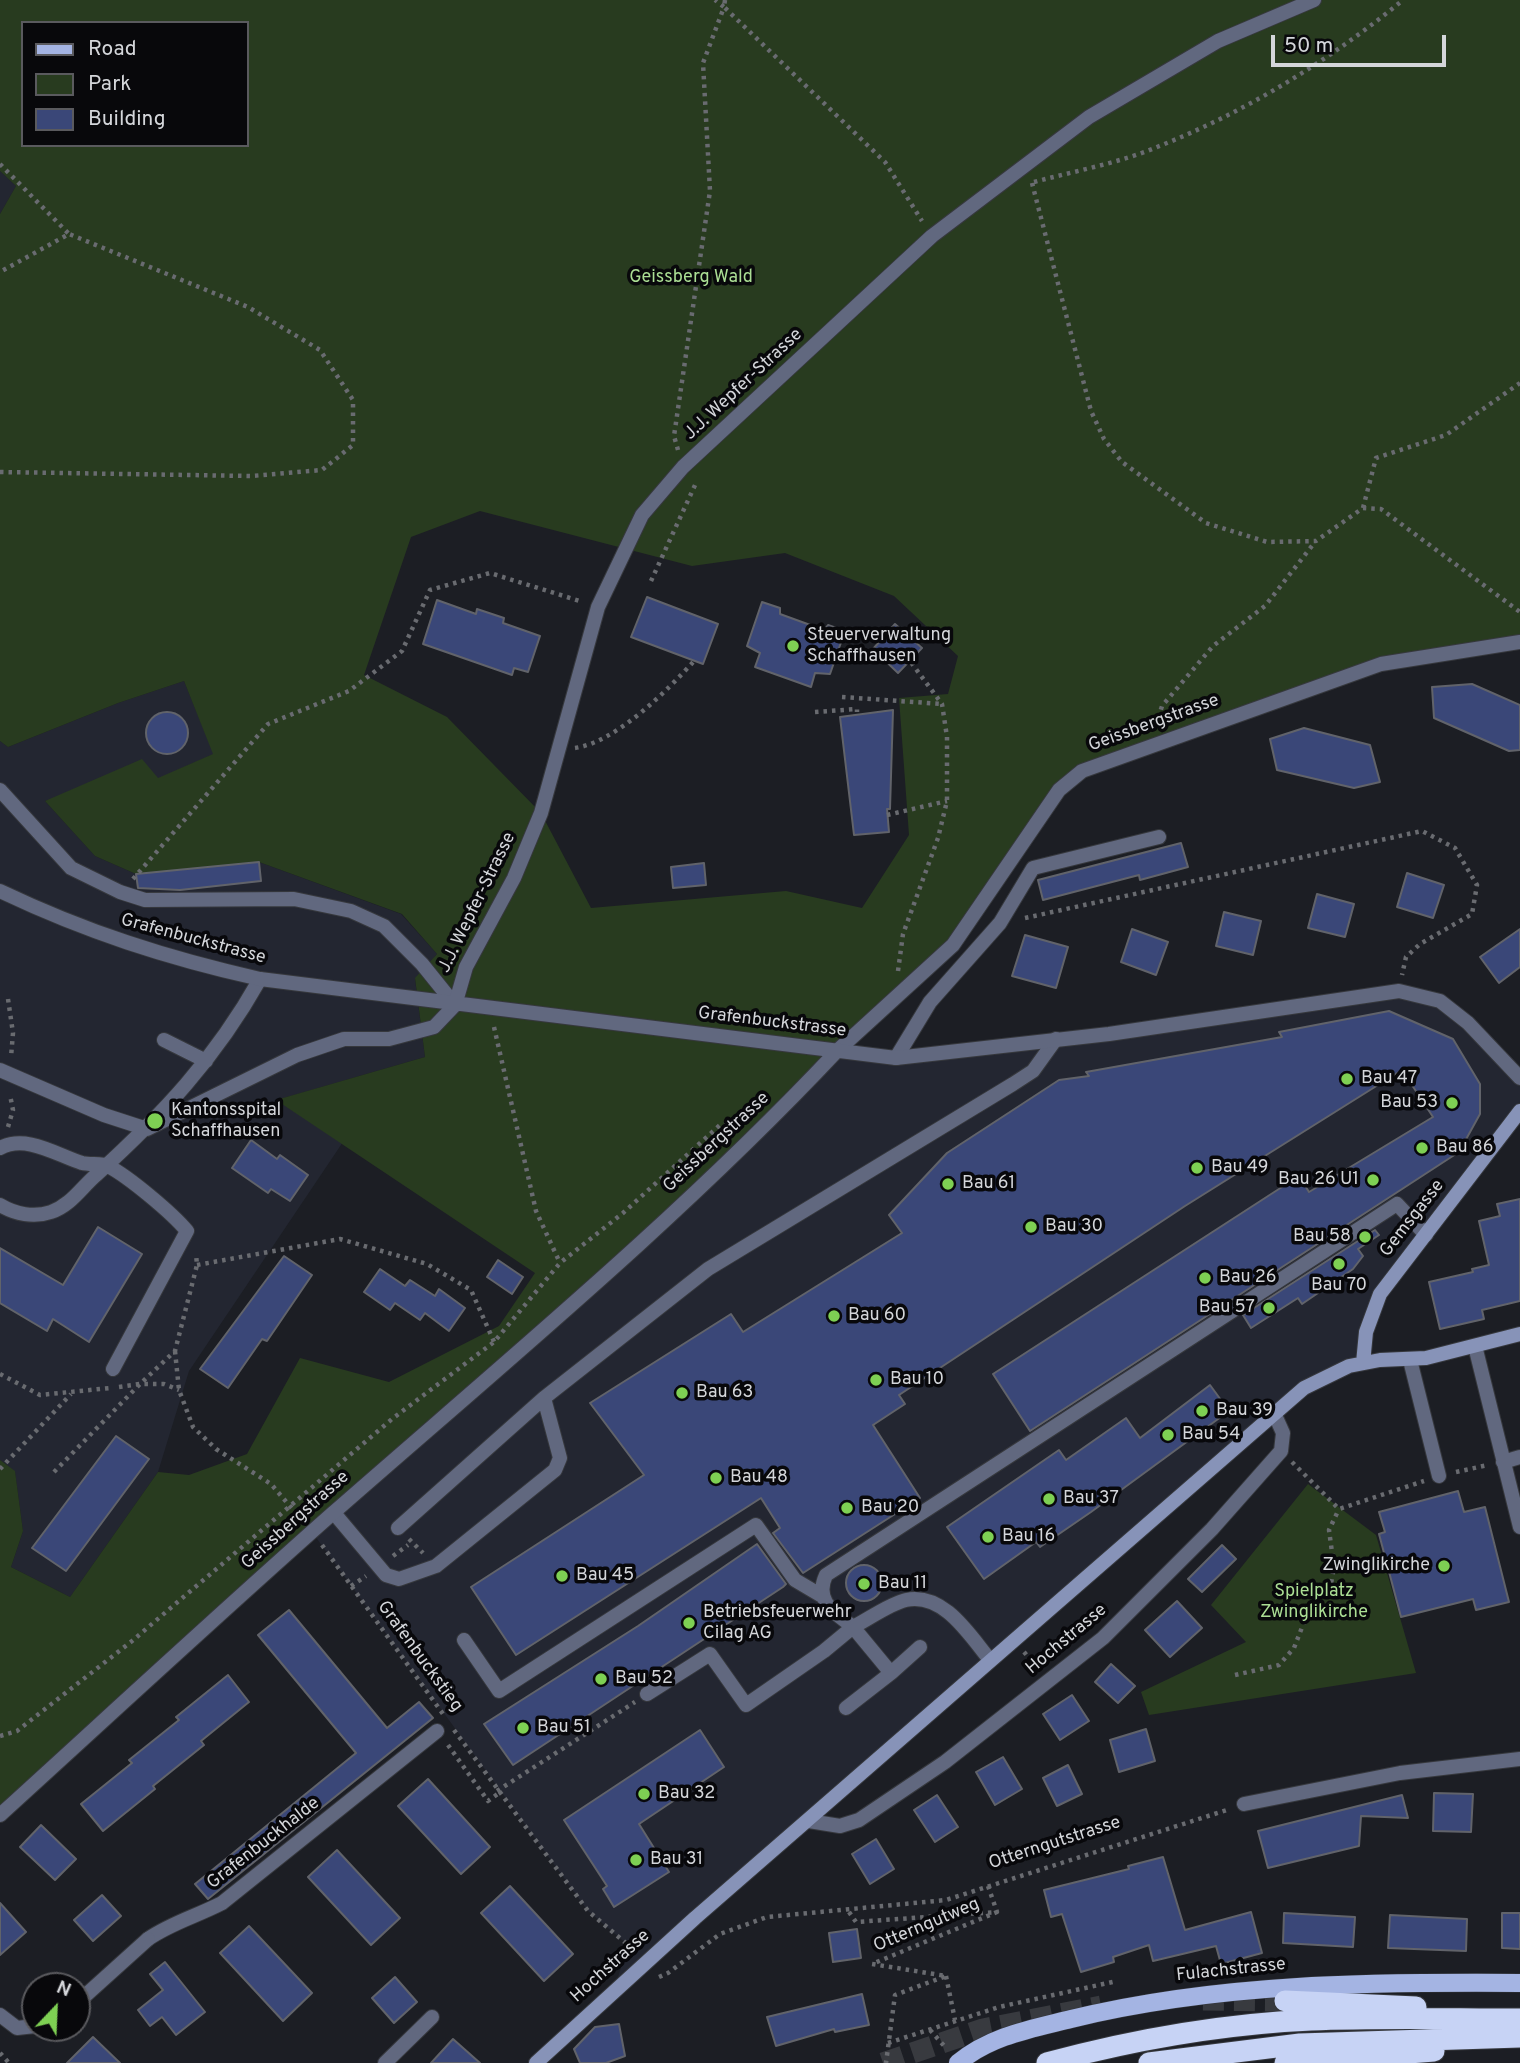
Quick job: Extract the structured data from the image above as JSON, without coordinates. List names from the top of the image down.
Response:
{
  "streets": {
    "main road": ["Fulachstrasse"],
    "street": [
      "J.J. Wepfer-Strasse",
      "Geissbergstrasse",
      "Grafenbuckstrasse",
      "Gemsgasse",
      "Hochstrasse",
      "Grafenbuckhalde"
    ],
    "path": ["Grafenbuckstieg", "Otterngutstrasse", "Otterngutweg"]
  },
  "crossings": [
    ["J.J. Wepfer-Strasse", "Grafenbuckstrasse"],
    ["Geissbergstrasse", "Grafenbuckstrasse"],
    ["Geissbergstrasse", "Grafenbuckstieg"],
    ["Gemsgasse", "Hochstrasse"],
    ["Hochstrasse", "Grafenbuckstieg"],
    ["Otterngutstrasse", "Otterngutweg"]
  ],
  "parks": ["Geissberg Wald", "Spielplatz Zwinglikirche"],
  "places": [
    "Steuerverwaltung Schaffhausen",
    "Bau 47",
    "Bau 53",
    "Kantonsspital Schaffhausen",
    "Bau 86",
    "Bau 49",
    "Bau 26 U1",
    "Bau 61",
    "Bau 30",
    "Bau 58",
    "Bau 70",
    "Bau 26",
    "Bau 57",
    "Bau 60",
    "Bau 10",
    "Bau 63",
    "Bau 39",
    "Bau 54",
    "Bau 48",
    "Bau 37",
    "Bau 20",
    "Bau 16",
    "Zwinglikirche",
    "Bau 45",
    "Bau 11",
    "Betriebsfeuerwehr Cilag AG",
    "Bau 52",
    "Bau 51",
    "Bau 32",
    "Bau 31"
  ],
  "legend": ["Road", "Park", "Building"],
  "scale_bar": "50 m",
  "north": "top right"
}
